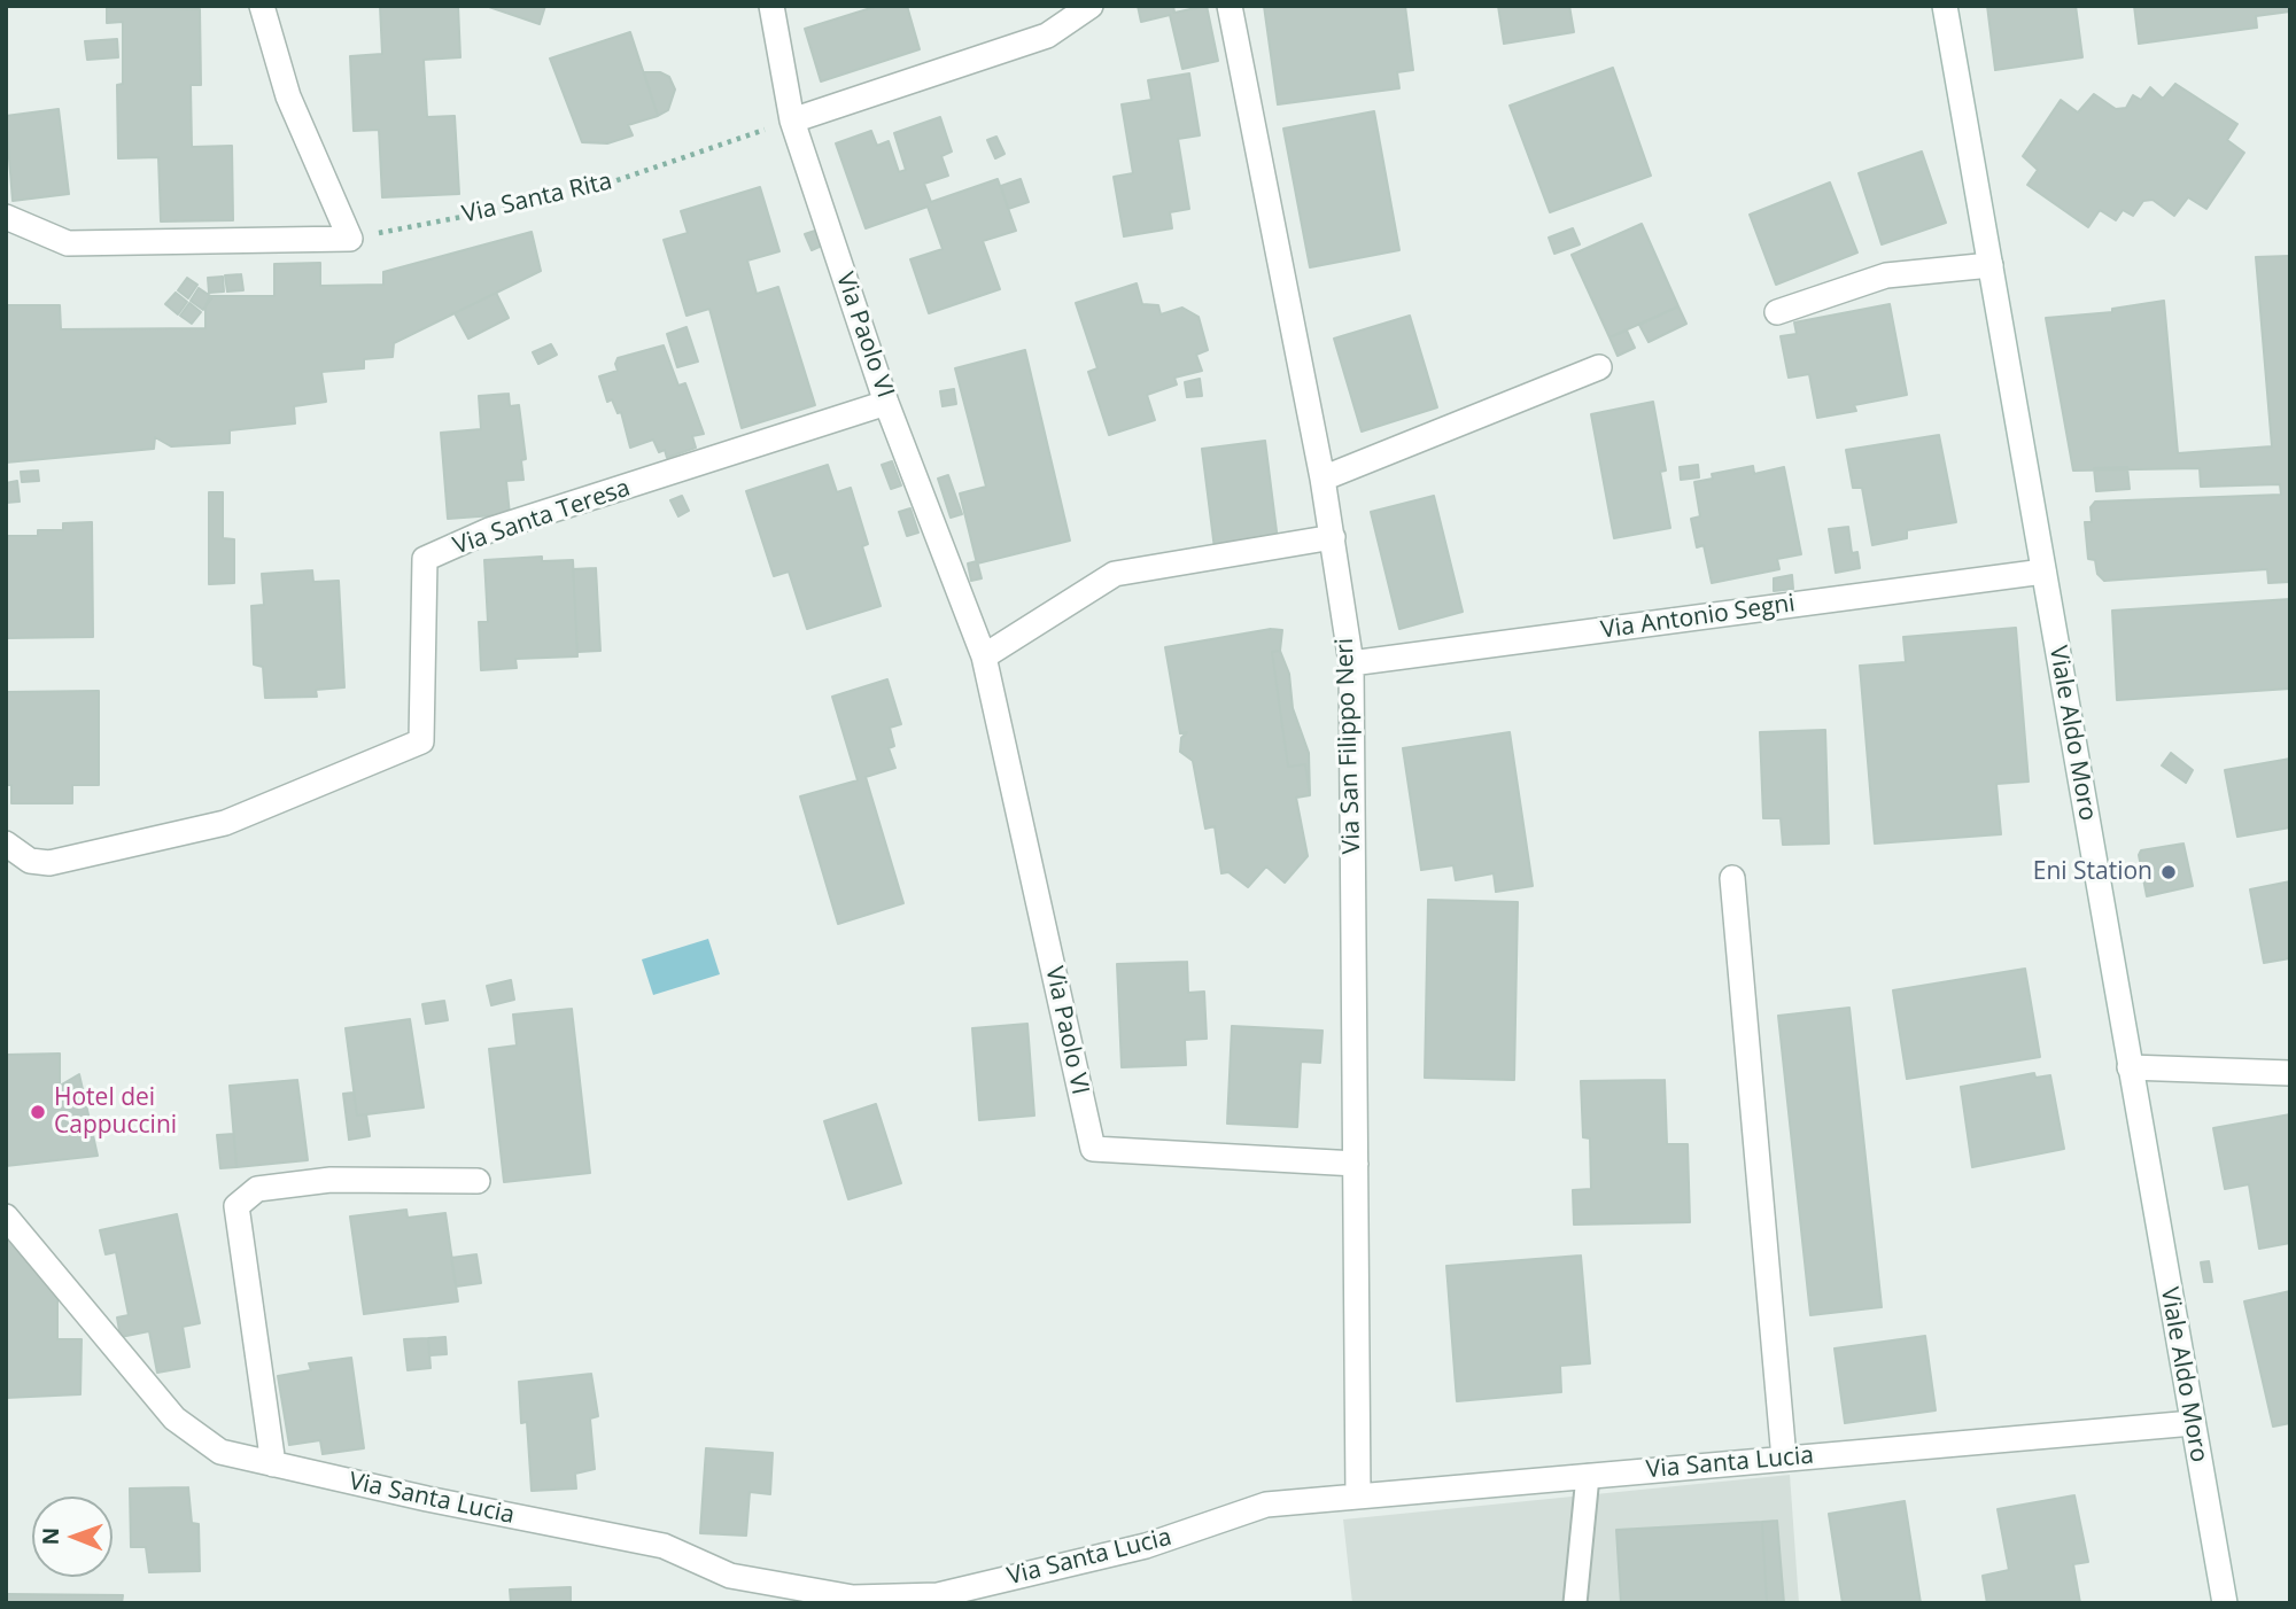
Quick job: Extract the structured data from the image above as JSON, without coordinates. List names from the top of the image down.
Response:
{
  "streets": {
    "street": [
      "Via Paolo VI",
      "Via Santa Teresa",
      "Via Antonio Segni",
      "Viale Aldo Moro",
      "Via San Filippo Neri",
      "Via Santa Lucia"
    ],
    "path": ["Via Santa Rita"]
  },
  "crossings": [
    ["Via Santa Rita", "Via Paolo VI"],
    ["Via Paolo VI", "Via Santa Teresa"],
    ["Via Paolo VI", "Via San Filippo Neri"],
    ["Via Antonio Segni", "Viale Aldo Moro"],
    ["Via Antonio Segni", "Via San Filippo Neri"],
    ["Viale Aldo Moro", "Via Santa Lucia"],
    ["Via San Filippo Neri", "Via Santa Lucia"]
  ],
  "places": ["Eni Station", "Hotel dei Cappuccini"],
  "north": "left"
}
